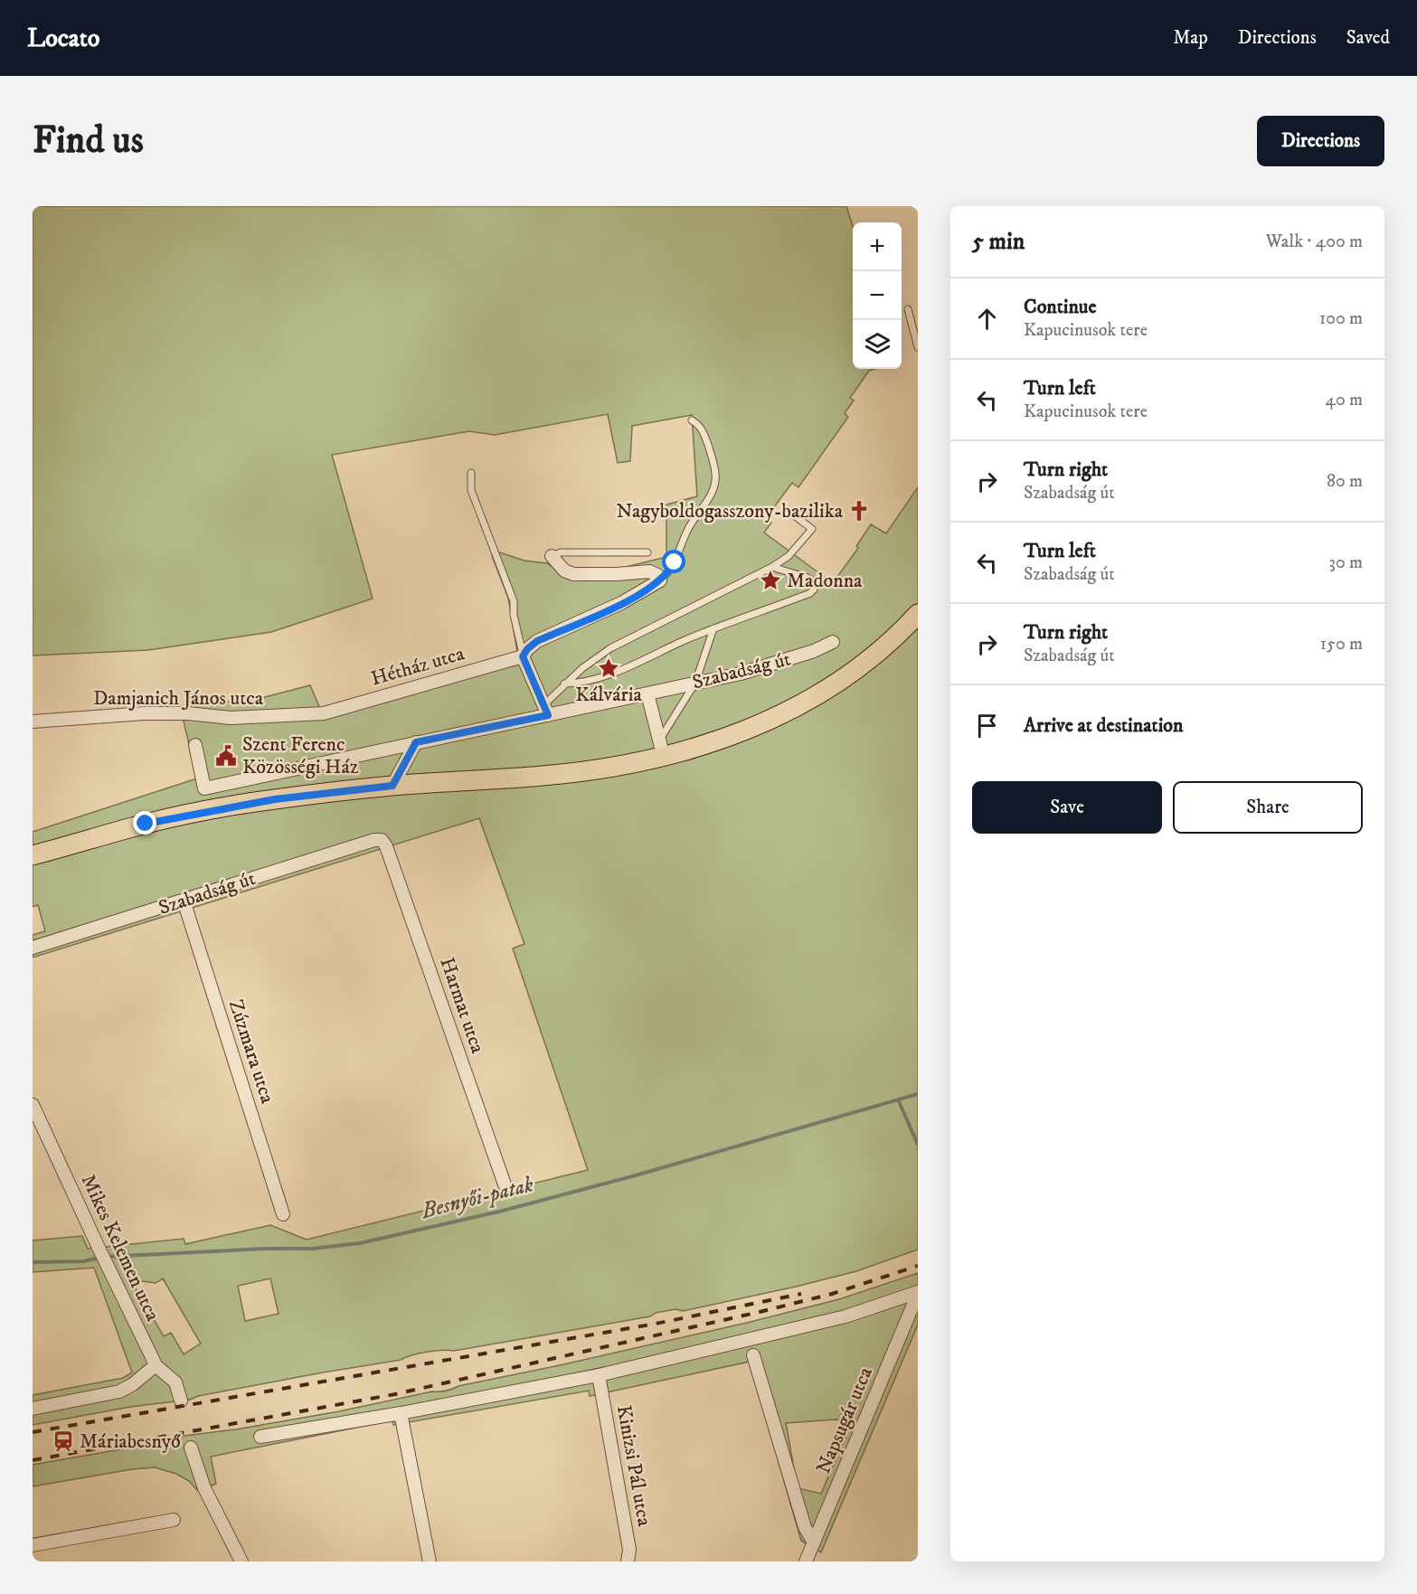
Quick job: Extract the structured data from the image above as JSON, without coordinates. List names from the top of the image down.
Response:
{
  "streets": {
    "street": [
      "Hétház utca",
      "Szabadság út",
      "Damjanich János utca",
      "Harmat utca",
      "Zúzmara utca",
      "Mikes Kelemen utca",
      "Napsugár utca",
      "Kinizsi Pál utca"
    ]
  },
  "crossings": [
    ["Hétház utca", "Damjanich János utca"],
    ["Szabadság út", "Harmat utca"],
    ["Szabadság út", "Zúzmara utca"]
  ],
  "water": ["Besnyői-patak"],
  "places": {
    "church": ["Nagyboldogasszony-bazilika"],
    "place": ["Madonna", "Kálvária"],
    "public building": ["Szent Ferenc Közösségi Ház"],
    "station": ["Máriabesnyő"]
  },
  "page": {
    "header": "Locato",
    "nav": ["Map", "Directions", "Saved"],
    "buttons": [
      "Directions",
      ["Save", "Share"]
    ],
    "title": "Find us",
    "heading": ["5 min", "Walk · 400 m"],
    "map_buttons": ["+", "−"],
    "list": [
      ["Continue", "Kapucinusok tere", "100 m"],
      ["Turn left", "Kapucinusok tere", "40 m"],
      ["Turn right", "Szabadság út", "80 m"],
      ["Turn left", "Szabadság út", "30 m"],
      ["Turn right", "Szabadság út", "150 m"],
      "Arrive at destination"
    ]
  }
}
